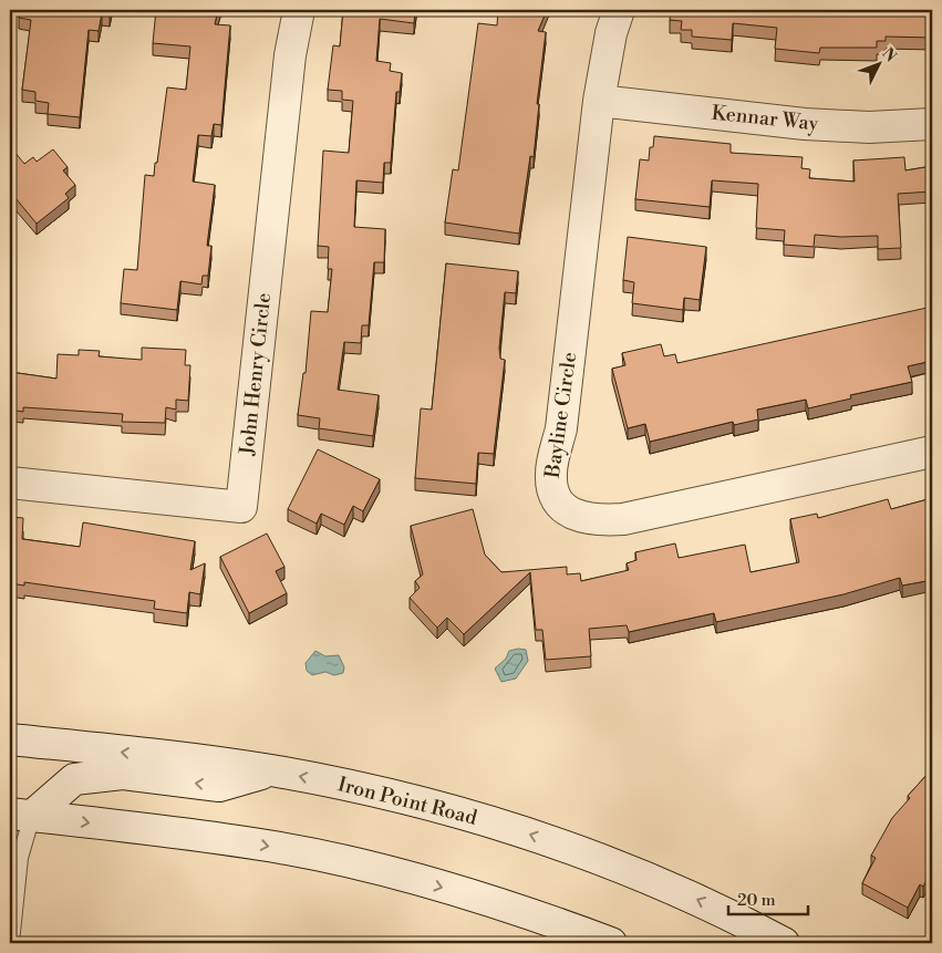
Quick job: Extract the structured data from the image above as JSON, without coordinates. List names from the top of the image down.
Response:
{
  "streets": {
    "street": [
      "Kennar Way",
      "John Henry Circle",
      "Bayline Circle",
      "Iron Point Road"
    ]
  },
  "crossings": [
    ["Kennar Way", "Bayline Circle"]
  ],
  "scale_bar": "20 m",
  "north": "top right"
}
